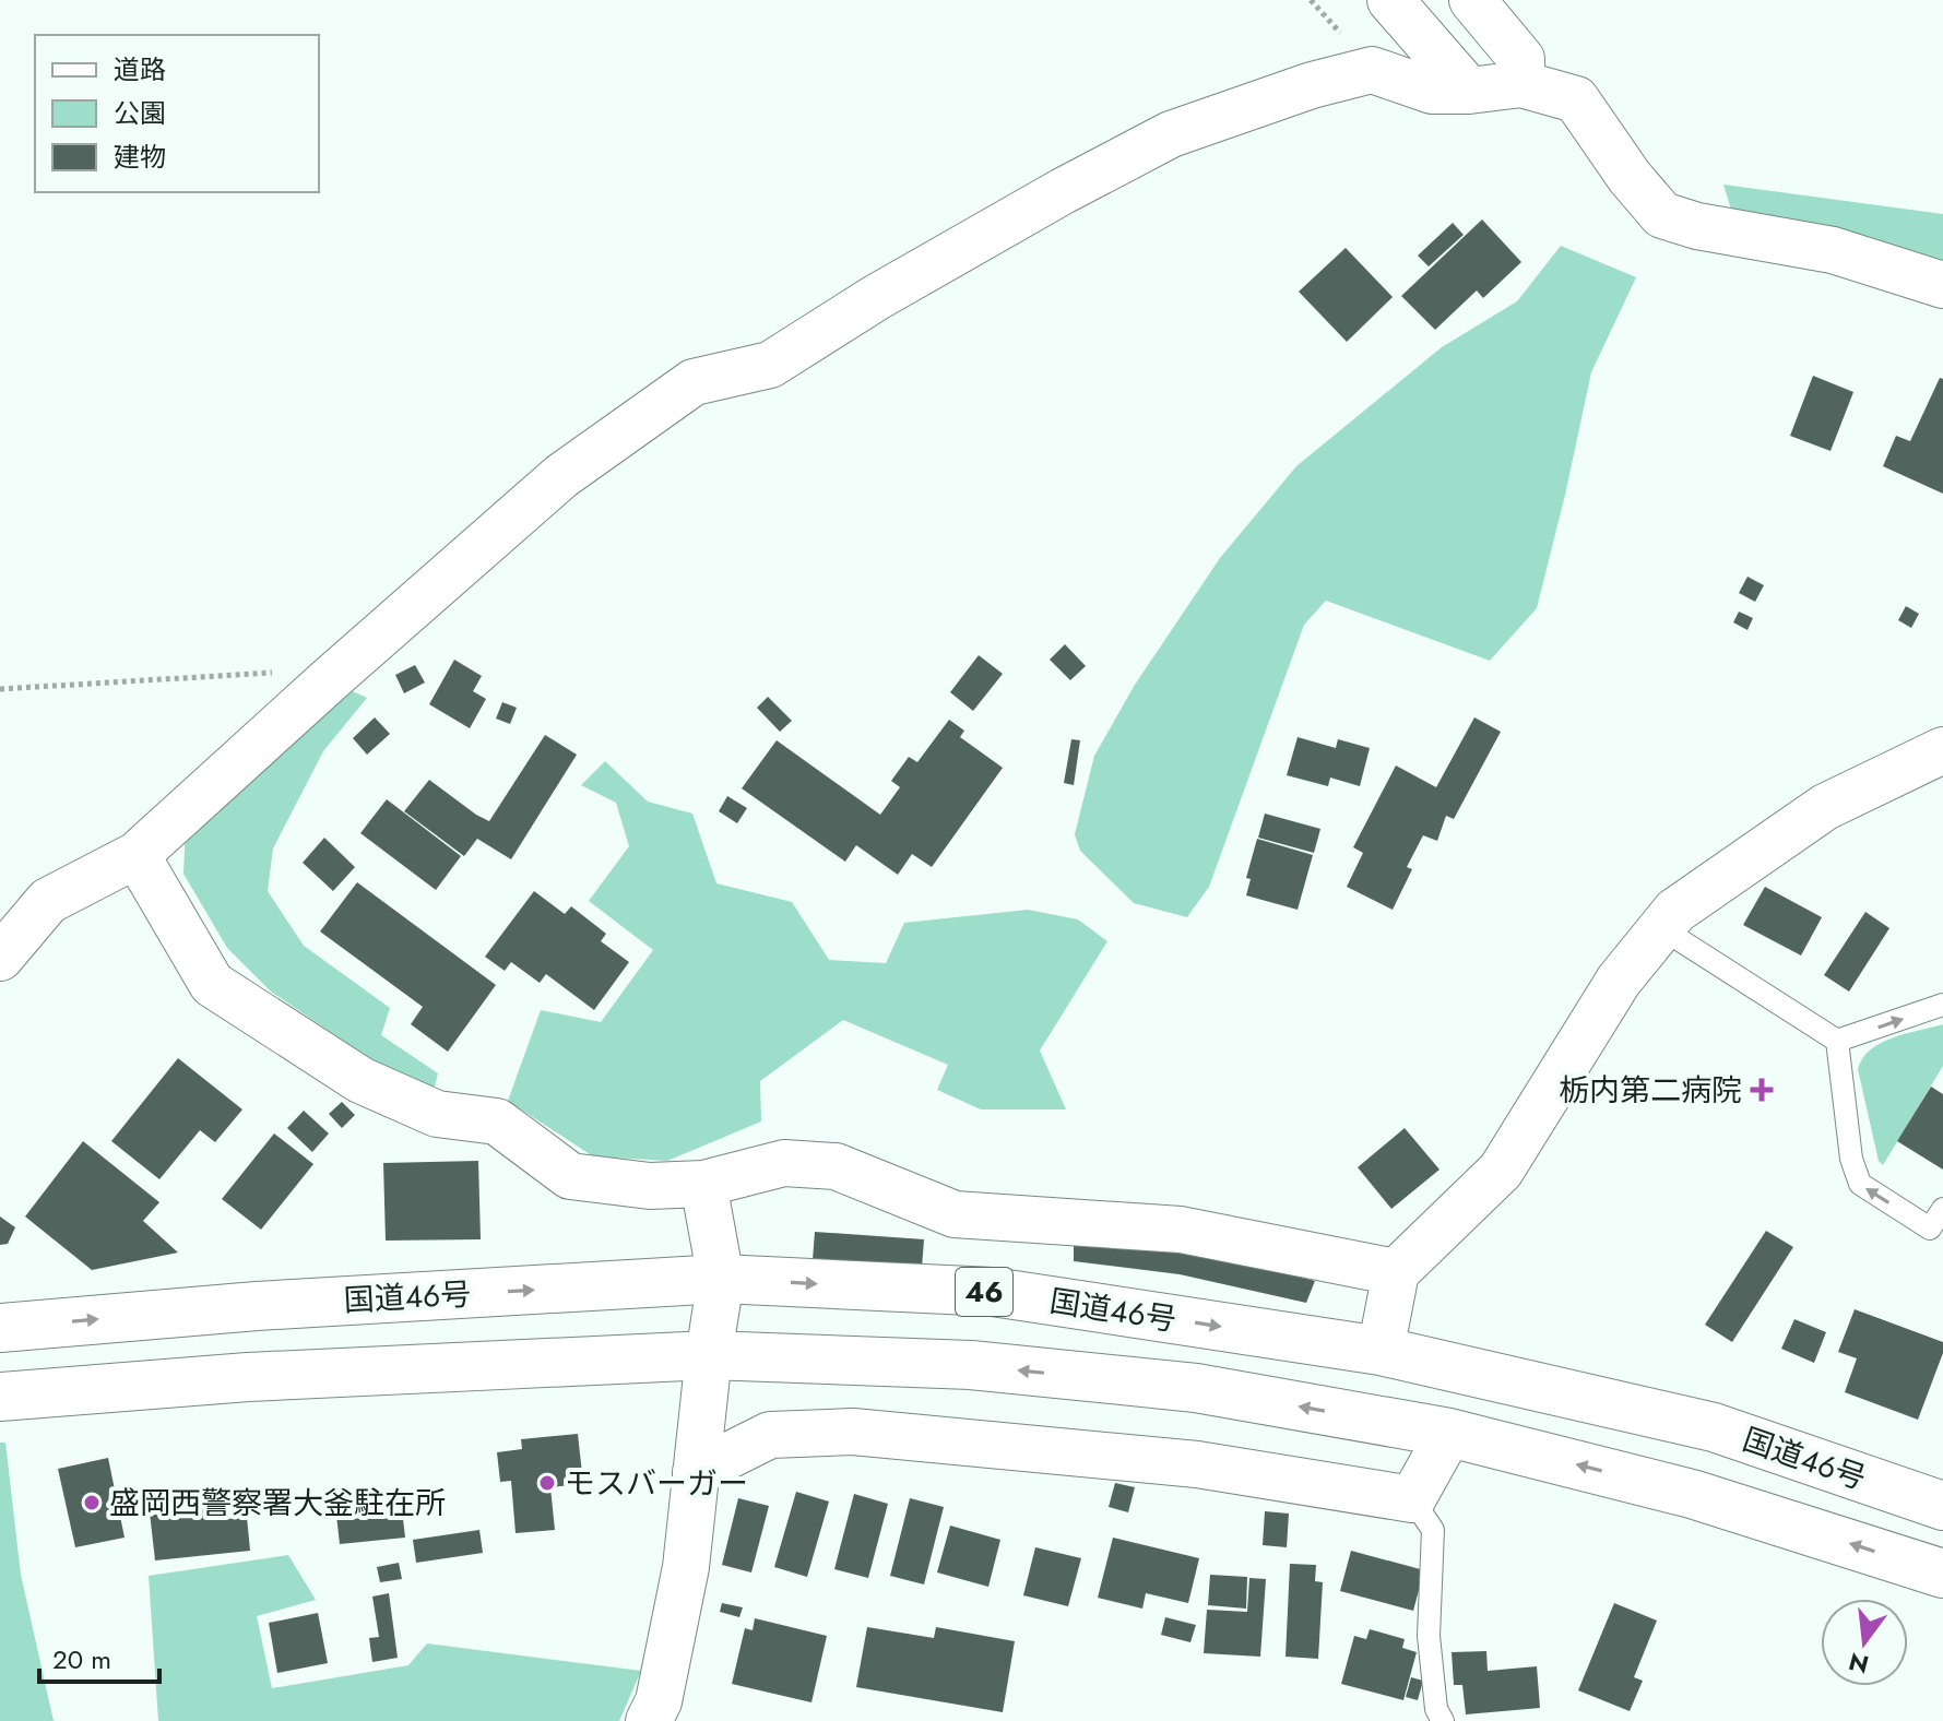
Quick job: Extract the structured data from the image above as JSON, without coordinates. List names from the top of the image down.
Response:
{
  "streets": {
    "highway": ["46", "国道46号"]
  },
  "places": {
    "health": ["栃内第二病院"],
    "other": ["モスバーガー", "盛岡西警察署大釜駐在所"]
  },
  "legend": ["道路", "公園", "建物"],
  "scale_bar": "20 m",
  "north": "bottom"
}
